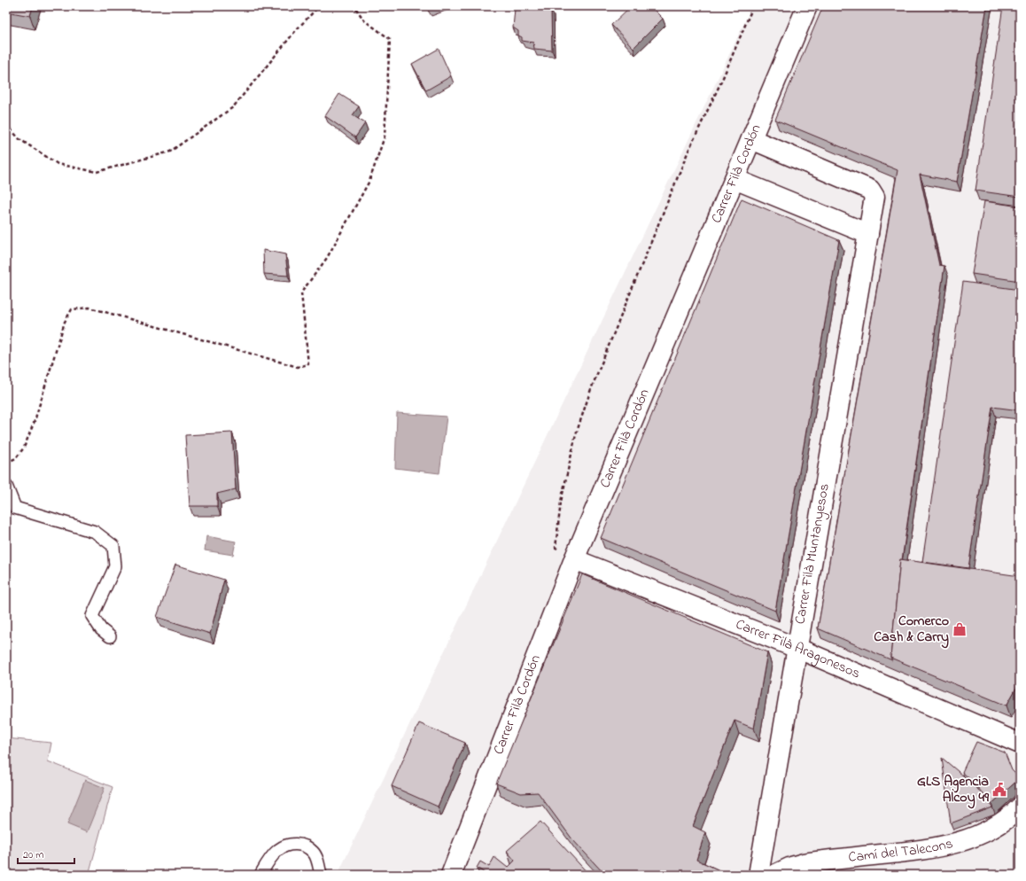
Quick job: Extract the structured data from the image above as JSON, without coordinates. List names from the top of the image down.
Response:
{
  "streets": {
    "street": [
      "Carrer Filà Cordón",
      "Carrer Filà Muntanyesos",
      "Carrer Filà Aragonesos",
      "Camí del Talecons"
    ]
  },
  "crossings": [
    ["Carrer Filà Cordón", "Carrer Filà Muntanyesos"],
    ["Carrer Filà Cordón", "Carrer Filà Aragonesos"],
    ["Carrer Filà Muntanyesos", "Carrer Filà Aragonesos"]
  ],
  "places": {
    "shop": ["Comerco Cash & Carry"],
    "public building": ["GLS Agencia Alcoy 49"]
  },
  "scale_bar": "20 m"
}
